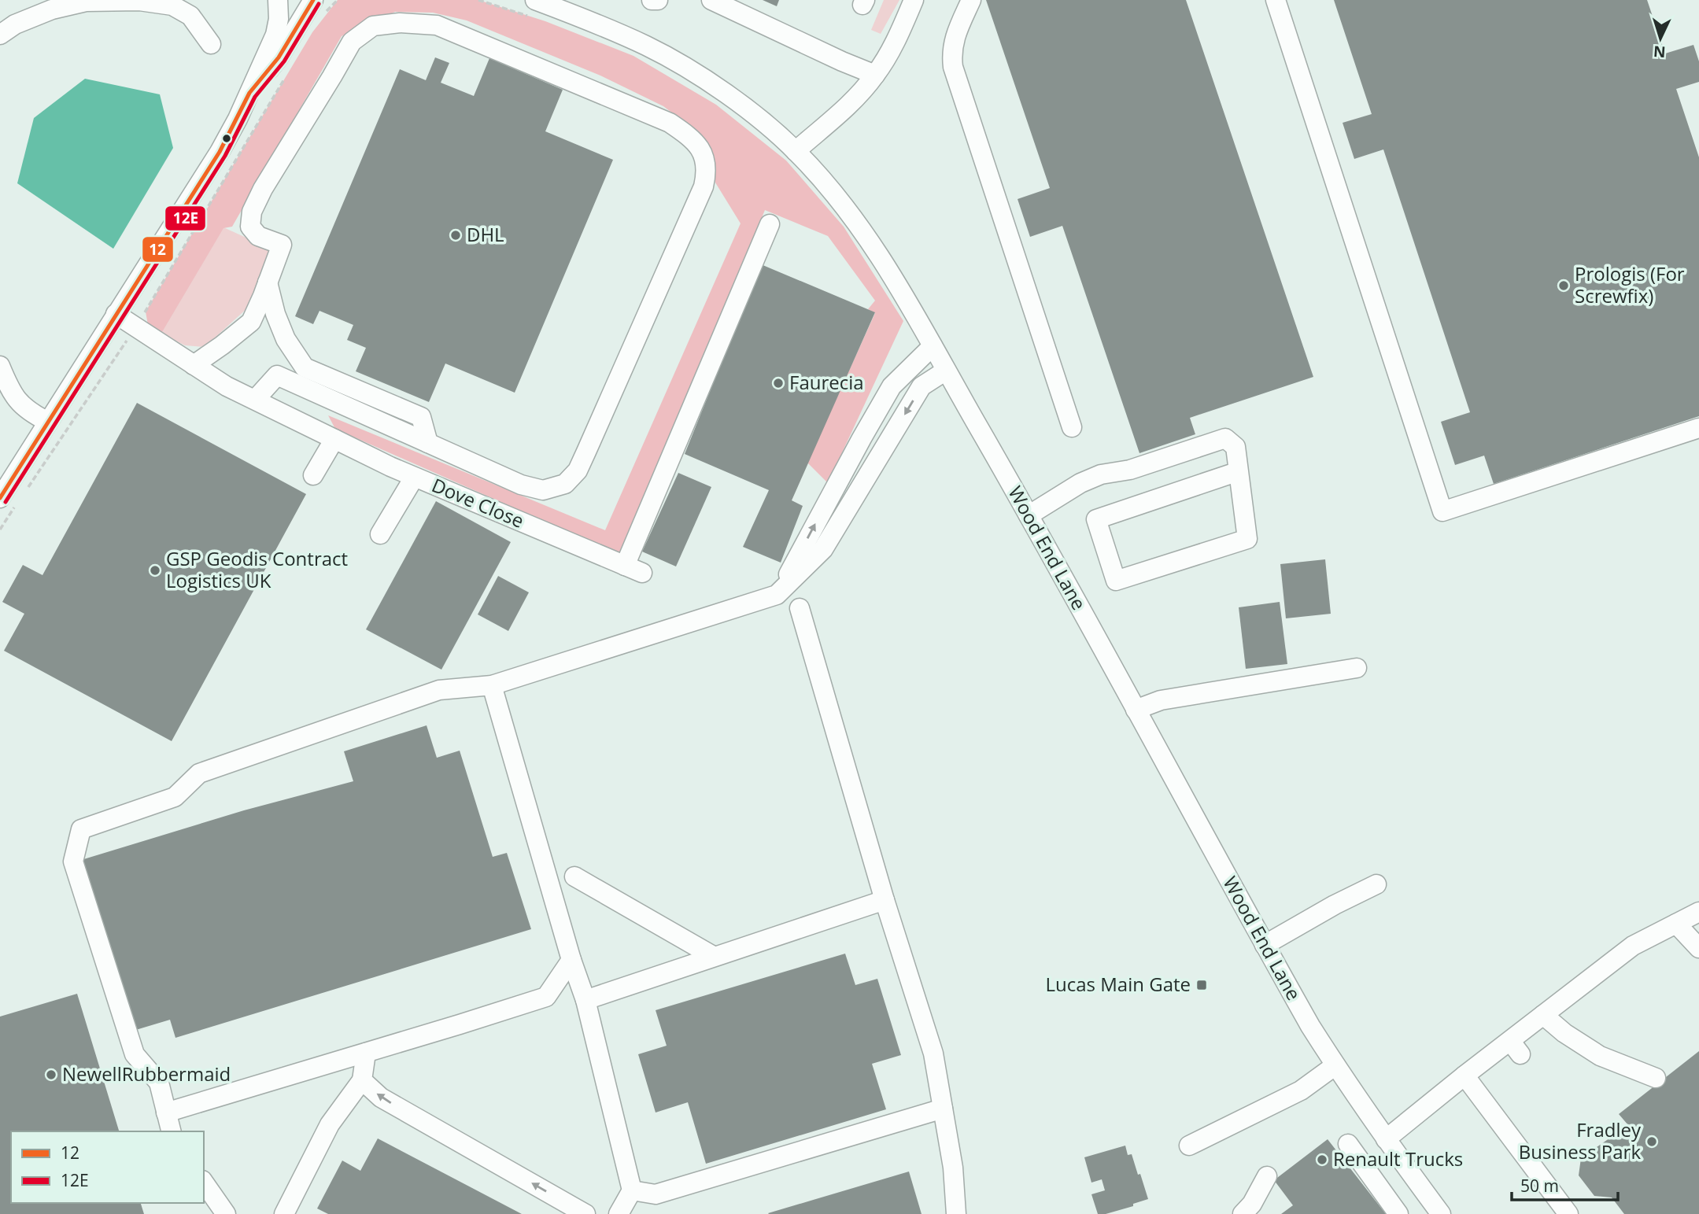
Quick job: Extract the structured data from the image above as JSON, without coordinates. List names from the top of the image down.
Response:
{
  "streets": {
    "street": ["Dove Close", "Wood End Lane"]
  },
  "places": {
    "other": [
      "DHL",
      "Prologis (For Screwfix)",
      "Faurecia",
      "GSP Geodis Contract Logistics UK",
      "NewellRubbermaid",
      "Fradley Business Park",
      "Renault Trucks"
    ],
    "transit": ["Lucas Main Gate"]
  },
  "lines": ["transit line 12", "transit line 12E"],
  "legend": ["12", "12E"],
  "scale_bar": "50 m",
  "north": "bottom"
}
